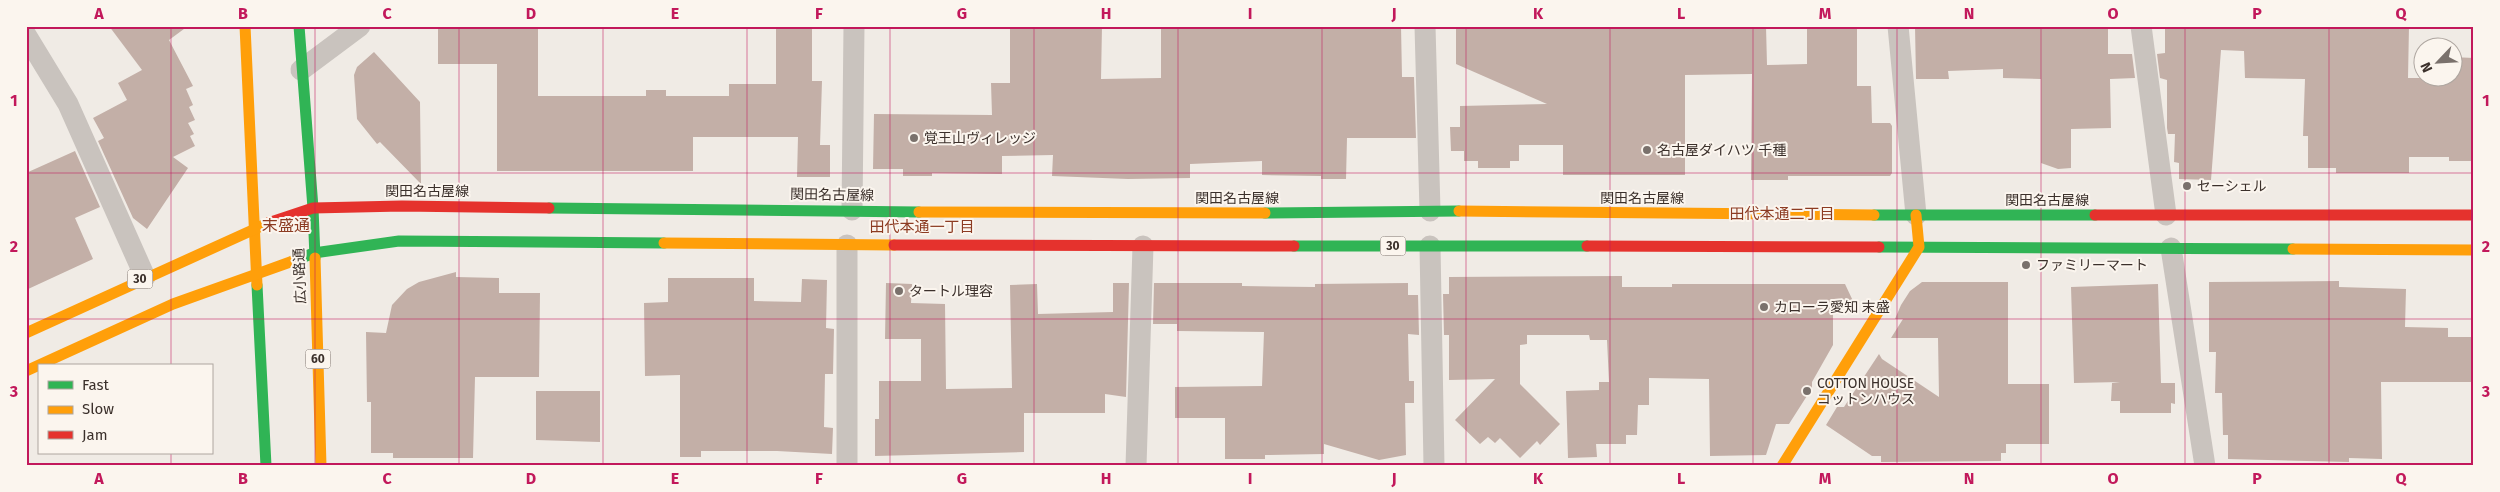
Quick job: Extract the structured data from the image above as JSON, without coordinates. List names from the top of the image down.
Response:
{
  "streets": {
    "main road": [
      "関田名古屋線",
      "30",
      "広小路通",
      "60"
    ]
  },
  "crossings": [
    ["関田名古屋線", "広小路通"],
    ["30", "広小路通"]
  ],
  "districts": ["田代本通二丁目", "末盛通", "田代本通一丁目"],
  "places": [
    "覚王山ヴィレッジ",
    "名古屋ダイハツ 千種",
    "セーシェル",
    "ファミリーマート",
    "タートル理容",
    "カローラ愛知 末盛",
    "COTTON HOUSE コットンハウス"
  ],
  "legend": ["Fast", "Slow", "Jam"],
  "north": "bottom left",
  "grid": {
    "columns": [
      "A",
      "B",
      "C",
      "D",
      "E",
      "F",
      "G",
      "H",
      "I",
      "J",
      "K",
      "L",
      "M",
      "N",
      "O",
      "P",
      "Q"
    ],
    "rows": ["1", "2", "3"]
  }
}
